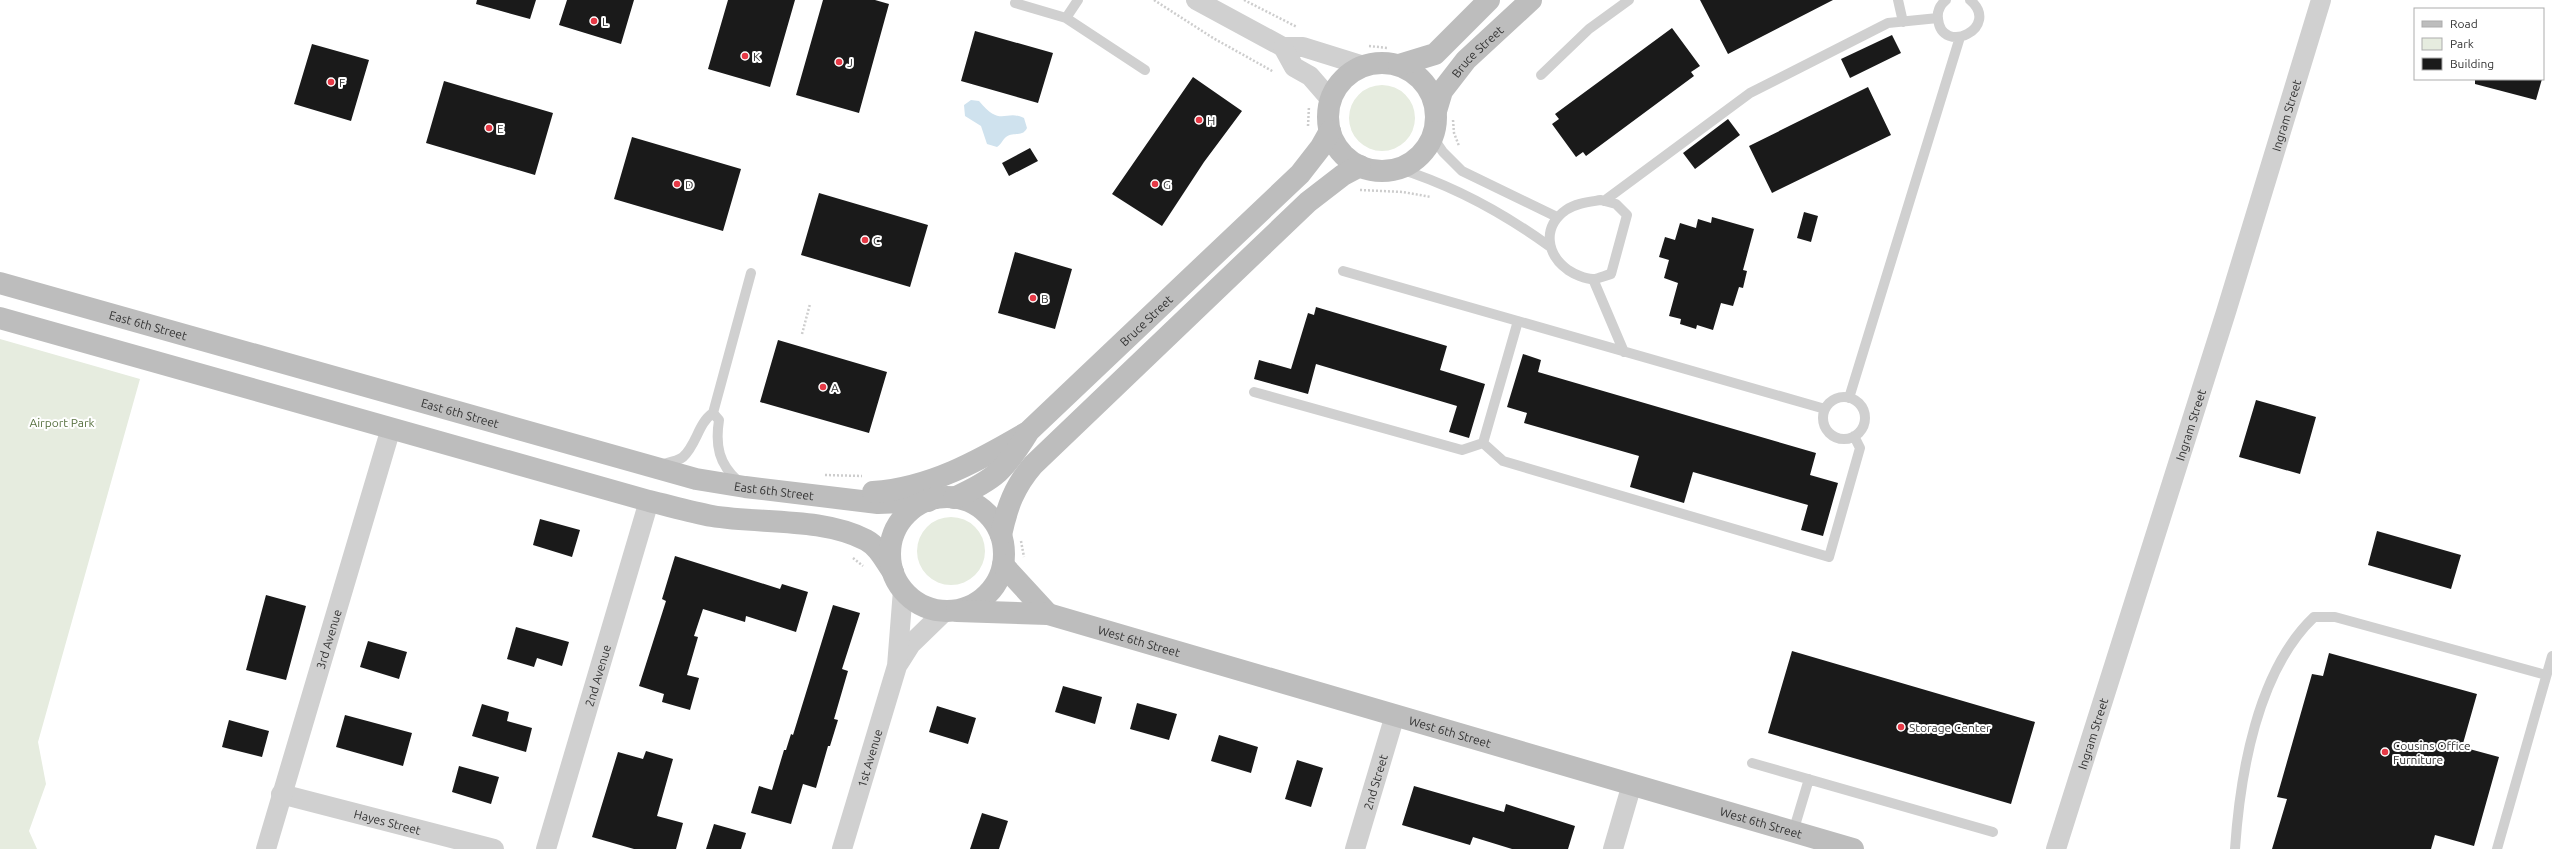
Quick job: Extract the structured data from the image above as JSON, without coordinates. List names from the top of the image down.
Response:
{
  "streets": {
    "street": [
      "Bruce Street",
      "Ingram Street",
      "East 6th Street",
      "3rd Avenue",
      "West 6th Street",
      "2nd Avenue",
      "1st Avenue",
      "2nd Street",
      "Hayes Street"
    ]
  },
  "crossings": [
    ["Bruce Street", "East 6th Street"],
    ["Bruce Street", "West 6th Street"],
    ["Bruce Street", "1st Avenue"],
    ["East 6th Street", "West 6th Street"],
    ["East 6th Street", "1st Avenue"],
    ["3rd Avenue", "Hayes Street"],
    ["West 6th Street", "1st Avenue"],
    ["West 6th Street", "2nd Street"]
  ],
  "parks": ["Airport Park"],
  "places": [
    "L",
    "K",
    "J",
    "F",
    "H",
    "E",
    "D",
    "G",
    "C",
    "B",
    "A",
    "Storage Center",
    "Cousins Office Furniture"
  ],
  "legend": ["Road", "Park", "Building"]
}
